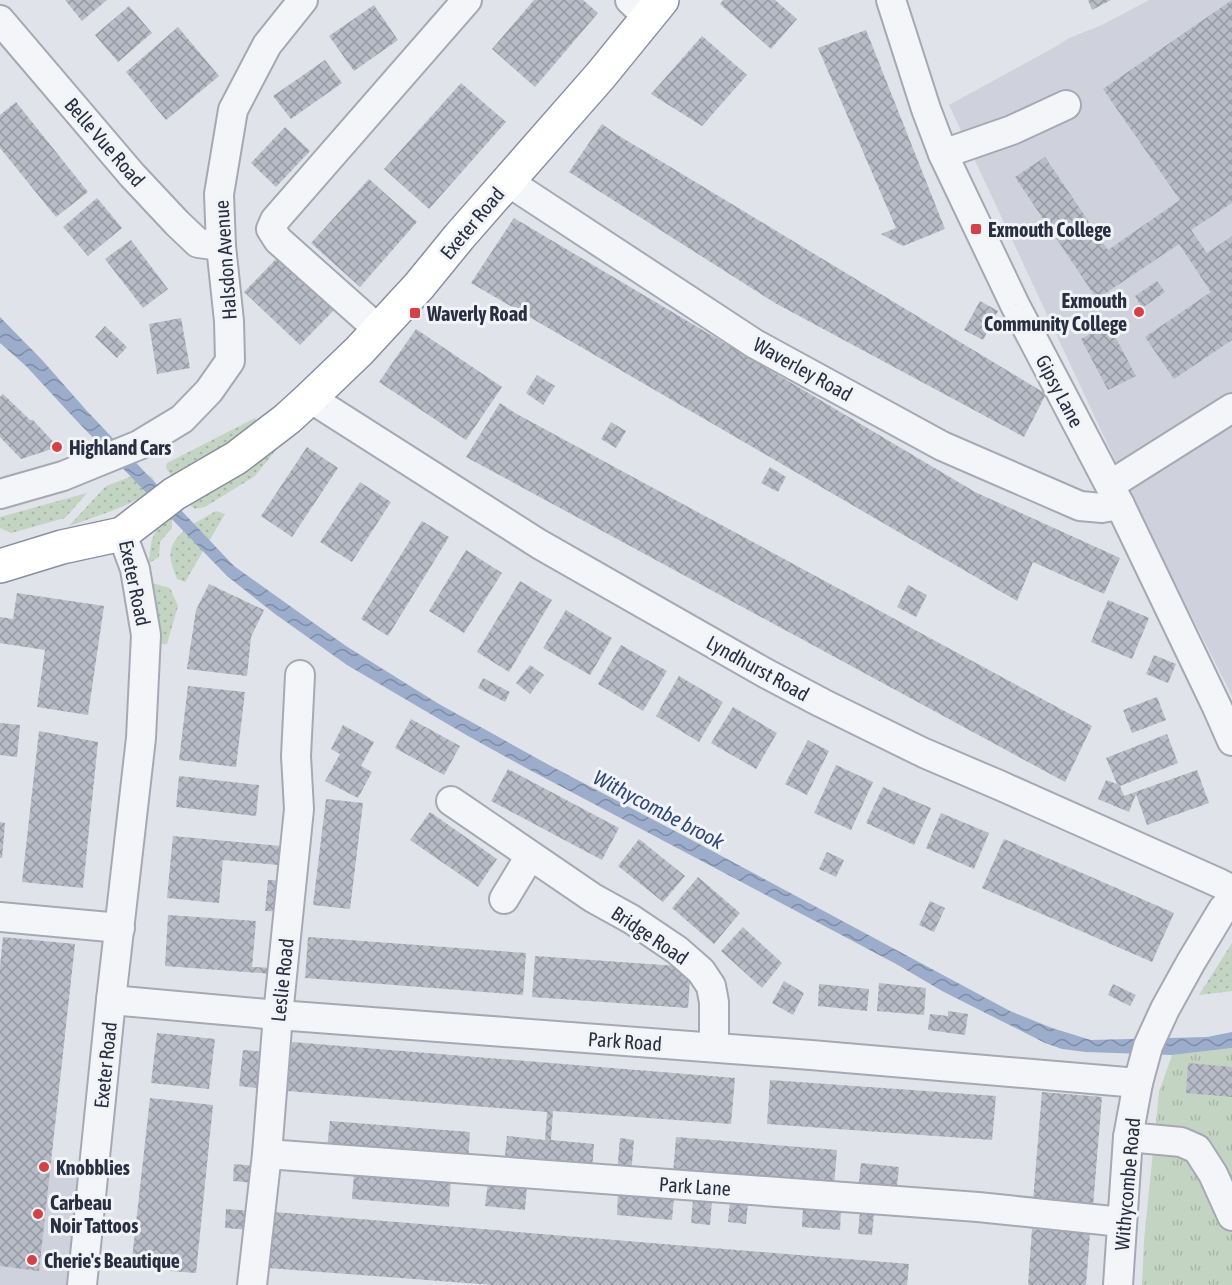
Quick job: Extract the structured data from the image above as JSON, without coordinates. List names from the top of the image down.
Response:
{
  "streets": {
    "highway": ["Exeter Road"],
    "street": [
      "Belle Vue Road",
      "Halsdon Avenue",
      "Waverley Road",
      "Gipsy Lane",
      "Lyndhurst Road",
      "Bridge Road",
      "Leslie Road",
      "Park Road",
      "Withycombe Road",
      "Park Lane"
    ]
  },
  "crossings": [
    ["Belle Vue Road", "Halsdon Avenue"],
    ["Exeter Road", "Waverley Road"],
    ["Exeter Road", "Lyndhurst Road"],
    ["Exeter Road", "Park Road"],
    ["Waverley Road", "Gipsy Lane"],
    ["Bridge Road", "Park Road"],
    ["Leslie Road", "Park Road"],
    ["Leslie Road", "Park Lane"],
    ["Park Road", "Withycombe Road"],
    ["Withycombe Road", "Park Lane"]
  ],
  "water": ["Withycombe brook"],
  "places": {
    "transit": ["Exmouth College", "Waverly Road"],
    "other": [
      "Exmouth Community College",
      "Highland Cars",
      "Knobblies",
      "Carbeau Noir Tattoos",
      "Cherie's Beautique"
    ]
  }
}
